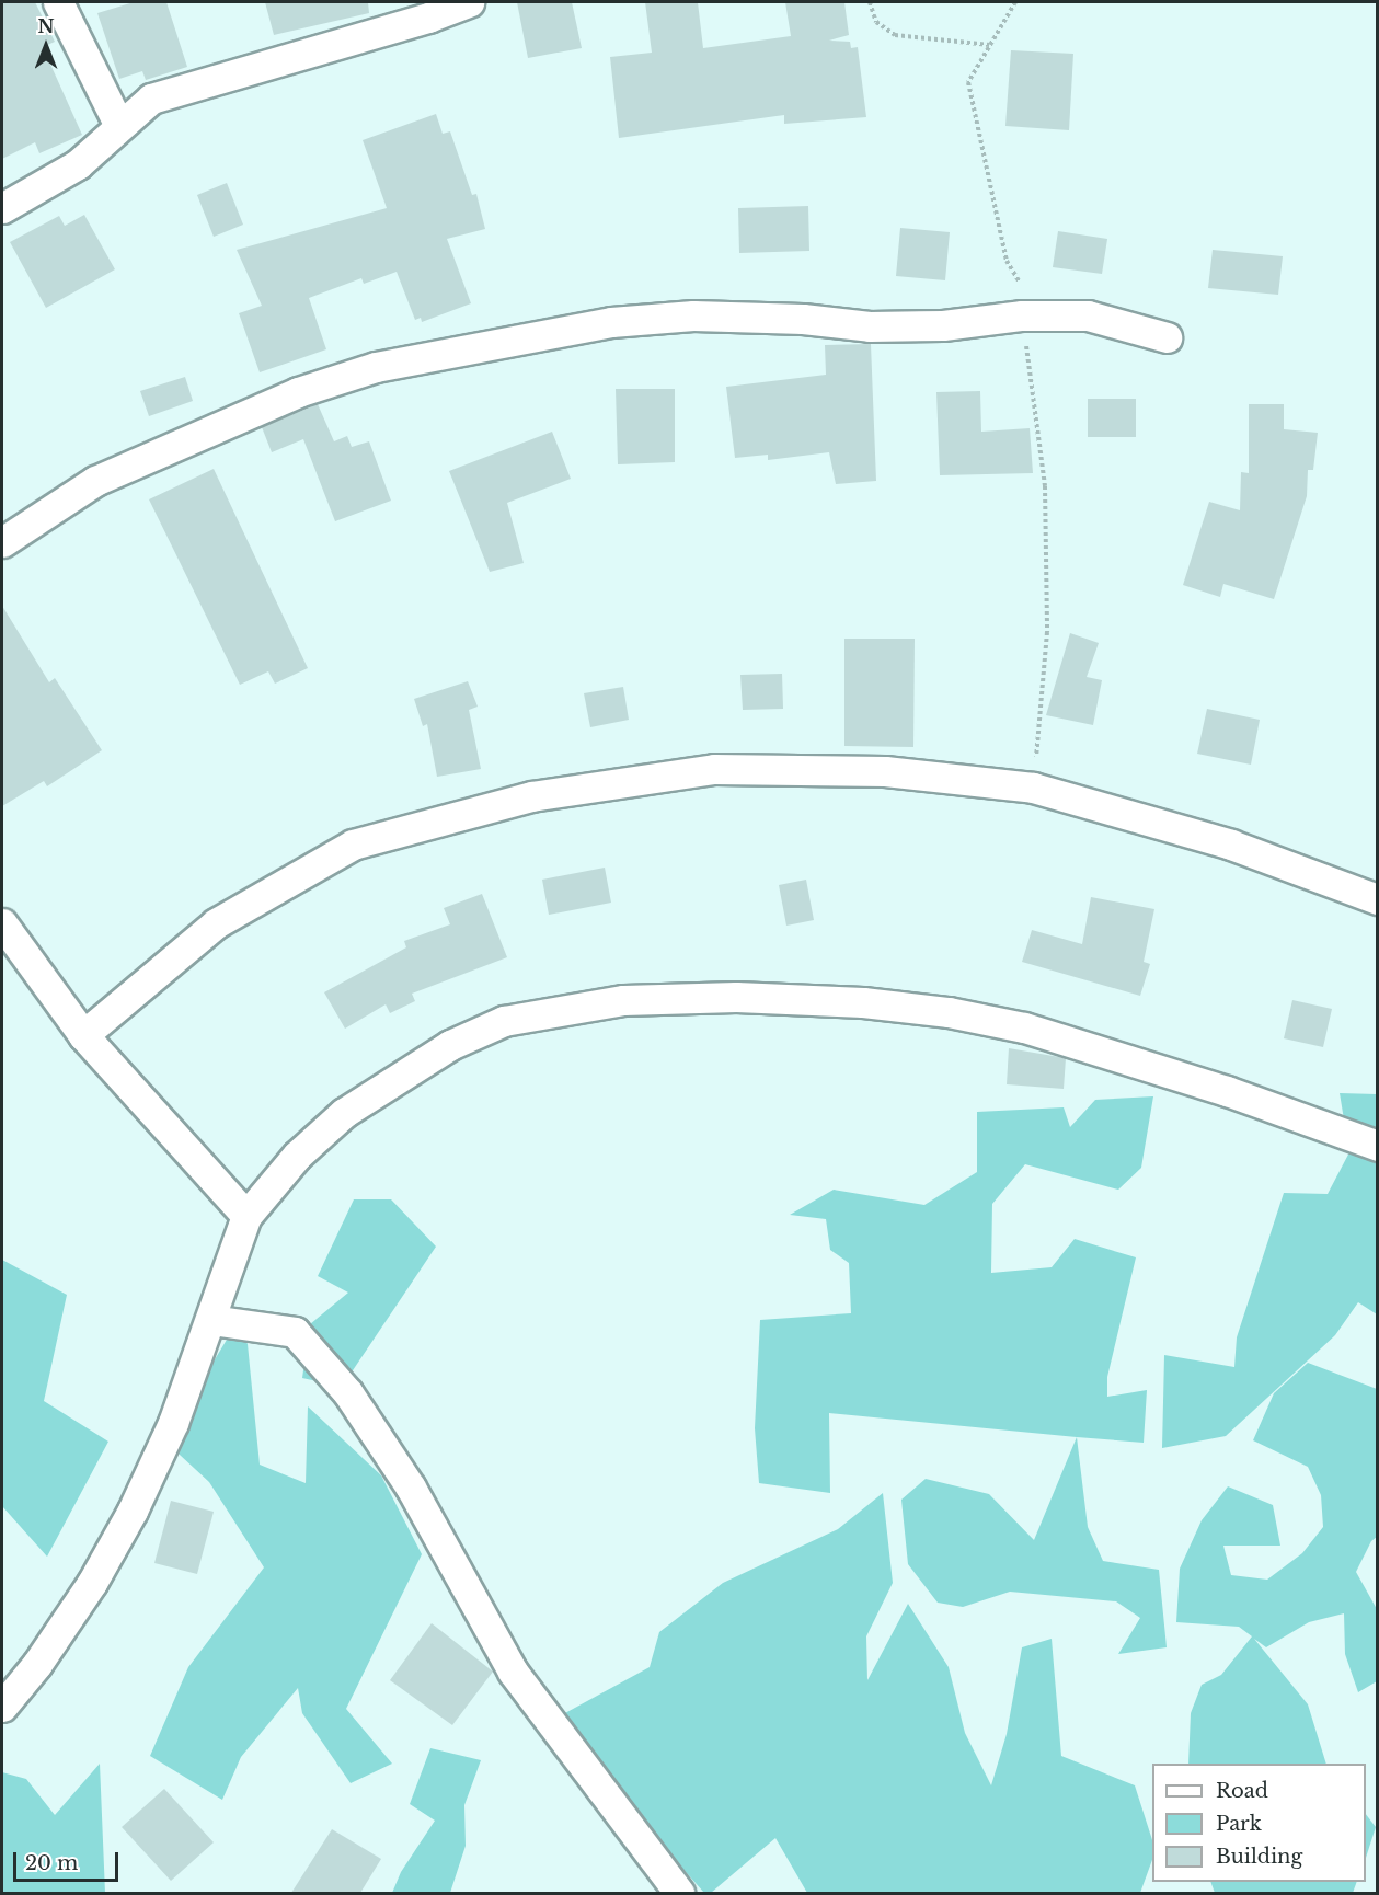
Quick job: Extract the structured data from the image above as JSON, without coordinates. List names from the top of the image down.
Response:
{
  "legend": ["Road", "Park", "Building"],
  "scale_bar": "20 m",
  "north": "top"
}
